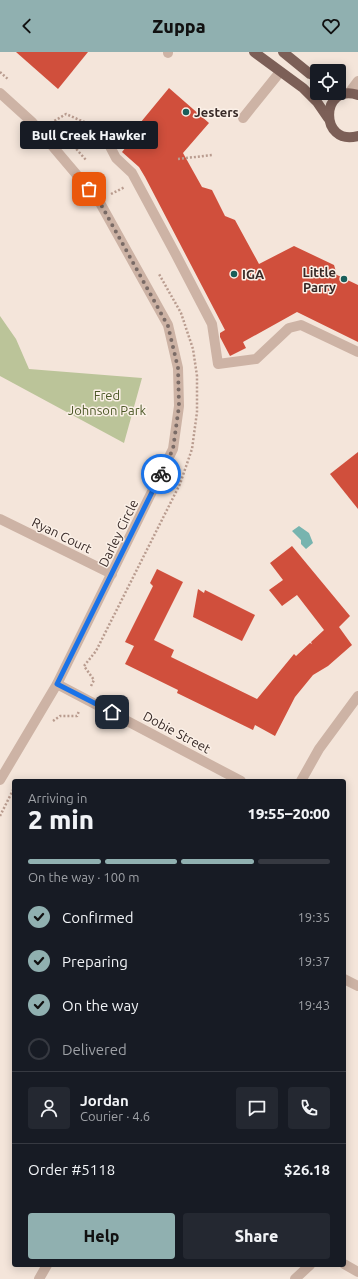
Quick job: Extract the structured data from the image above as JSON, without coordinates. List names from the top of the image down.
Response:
{
  "streets": {
    "street": ["Darley Circle", "Ryan Court", "Dobie Street"]
  },
  "crossings": [
    ["Darley Circle", "Ryan Court"],
    ["Darley Circle", "Dobie Street"]
  ],
  "parks": ["Fred Johnson Park"],
  "places": [
    "Jesters",
    "Bull Creek Hawker",
    "IGA",
    "Little Parry"
  ],
  "page": {
    "header": "Zuppa",
    "bubble": "Bull Creek Hawker",
    "heading": ["2 min", "Arriving in", "19:55–20:00"],
    "panel": [
      "Jordan",
      "Courier · 4.6",
      "Order #5118",
      "$26.18"
    ],
    "bar": "On the way · 100 m",
    "list": [
      ["Confirmed", "19:35"],
      ["Preparing", "19:37"],
      ["On the way", "19:43"],
      "Delivered"
    ],
    "buttons": ["Help", "Share"]
  }
}
